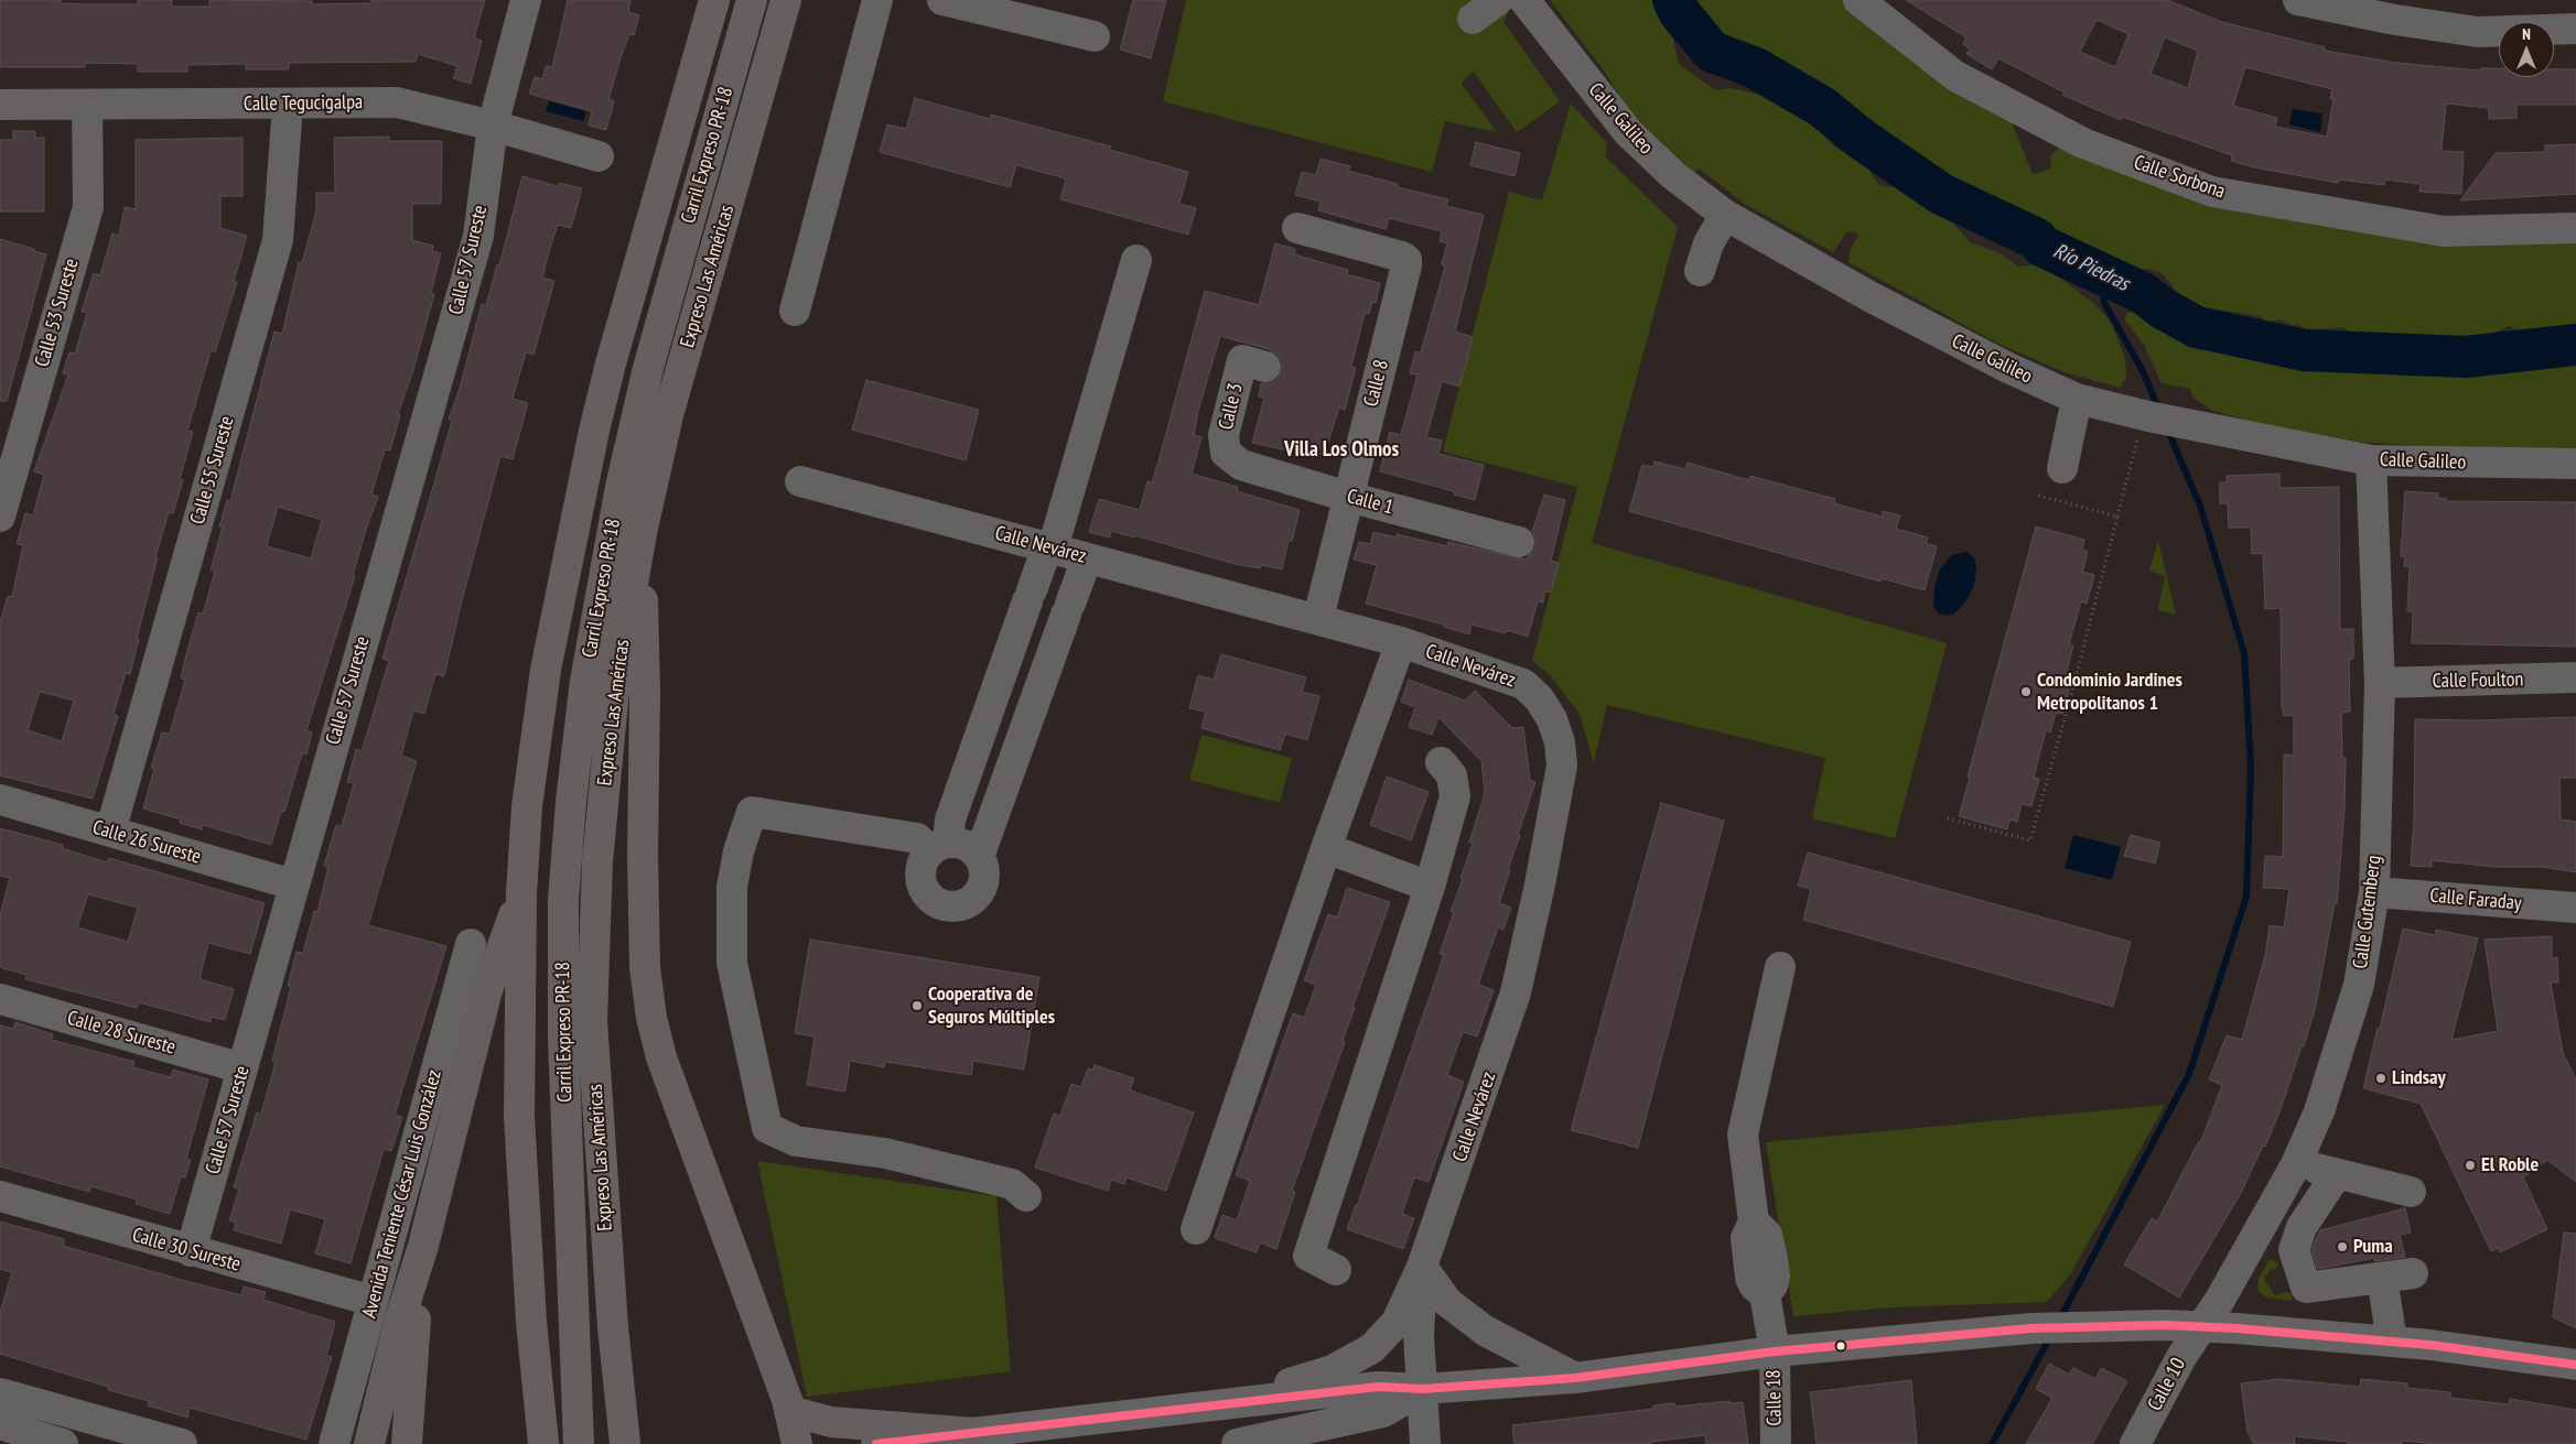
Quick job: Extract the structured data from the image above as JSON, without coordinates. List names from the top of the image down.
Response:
{
  "streets": {
    "highway": ["Carril Expreso PR-18", "Expreso Las Américas"],
    "street": [
      "Calle Tegucigalpa",
      "Calle Galileo",
      "Calle Sorbona",
      "Calle 57 Sureste",
      "Calle 53 Sureste",
      "Calle 8",
      "Calle 3",
      "Calle 55 Sureste",
      "Calle 1",
      "Calle Nevárez",
      "Calle Foulton",
      "Calle 26 Sureste",
      "Calle Faraday",
      "Calle Gutemberg",
      "Calle 28 Sureste",
      "Avenida Teniente César Luis González",
      "Calle 30 Sureste",
      "Calle 10",
      "Calle 18"
    ]
  },
  "crossings": [
    ["Calle Tegucigalpa", "Calle 57 Sureste"],
    ["Calle Tegucigalpa", "Calle 53 Sureste"],
    ["Calle Tegucigalpa", "Calle 55 Sureste"],
    ["Calle Galileo", "Calle Gutemberg"],
    ["Calle 57 Sureste", "Calle 26 Sureste"],
    ["Calle 57 Sureste", "Calle 28 Sureste"],
    ["Calle 57 Sureste", "Calle 30 Sureste"],
    ["Calle 8", "Calle 1"],
    ["Calle 8", "Calle Nevárez"],
    ["Calle 3", "Calle 1"],
    ["Calle 55 Sureste", "Calle 26 Sureste"],
    ["Calle Foulton", "Calle Gutemberg"],
    ["Calle Faraday", "Calle Gutemberg"],
    ["Calle Gutemberg", "Calle 10"],
    ["Avenida Teniente César Luis González", "Calle 30 Sureste"]
  ],
  "districts": ["Villa Los Olmos"],
  "water": ["Río Piedras"],
  "places": [
    "Condominio Jardines Metropolitanos 1",
    "Cooperativa de Seguros Múltiples",
    "Lindsay",
    "El Roble",
    "Puma"
  ],
  "north": "top"
}
